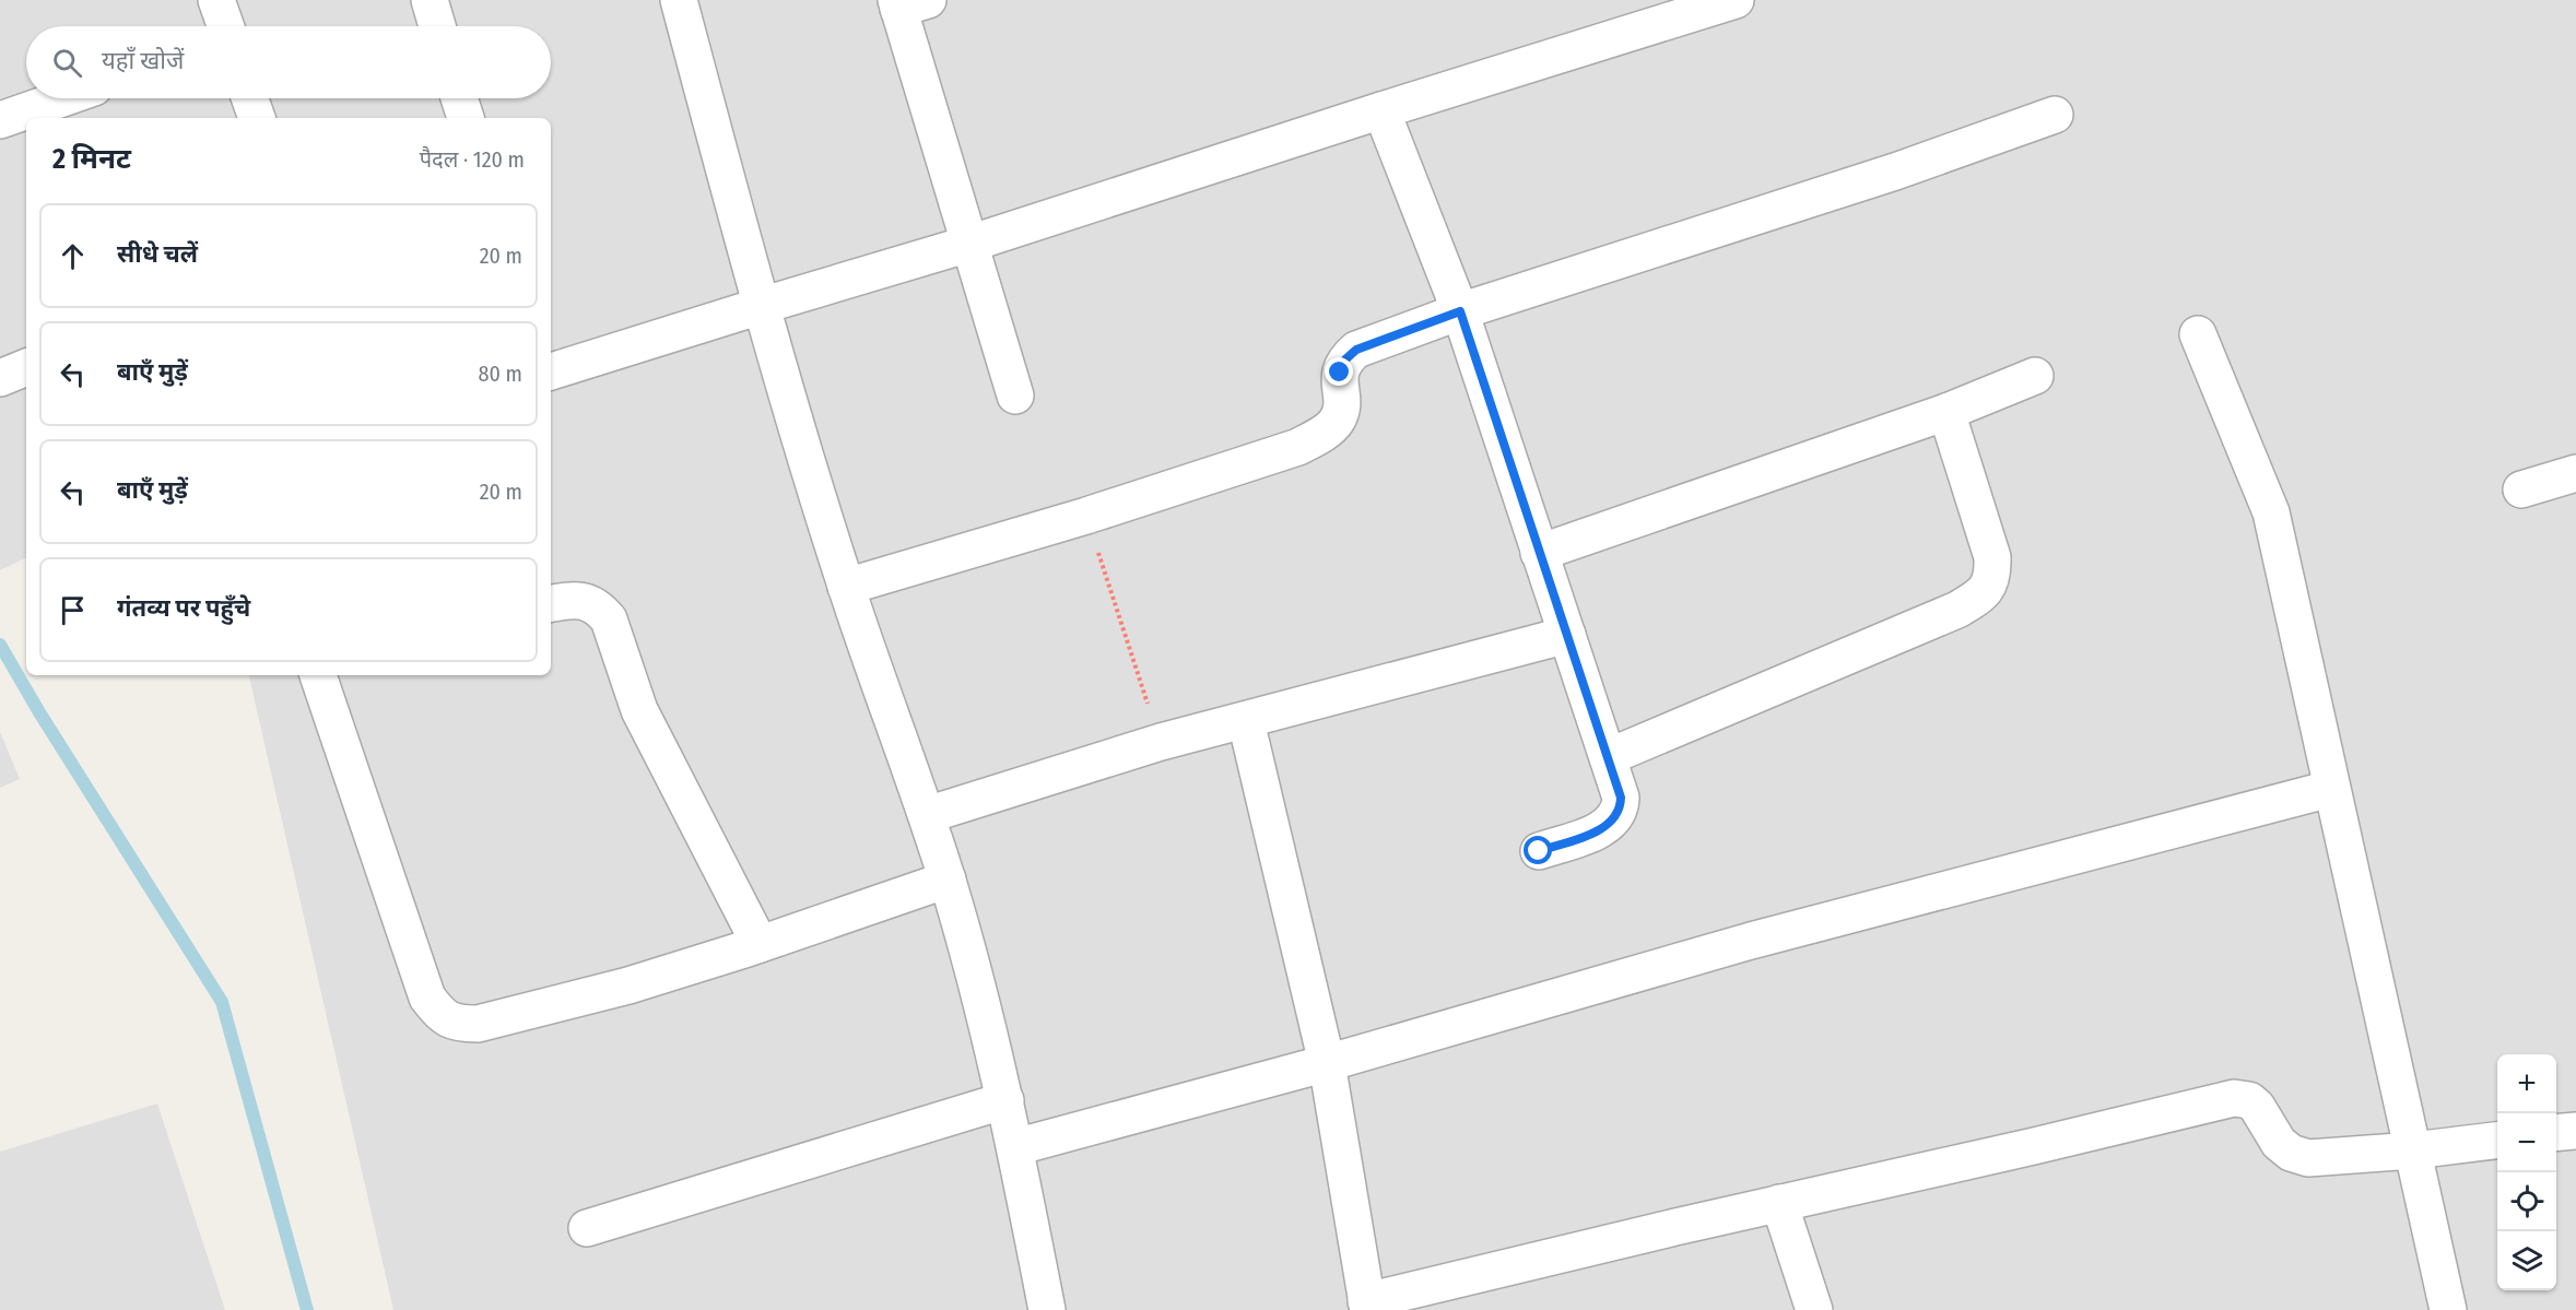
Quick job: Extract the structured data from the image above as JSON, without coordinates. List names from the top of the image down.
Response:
{
  "page": {
    "search": "यहाँ खोजें",
    "heading": ["2 मिनट", "पैदल · 120 m"],
    "list": [
      ["सीधे चलें", "20 m"],
      ["बाएँ मुड़ें", "80 m"],
      ["बाएँ मुड़ें", "20 m"],
      "गंतव्य पर पहुँचे"
    ],
    "map_buttons": ["+", "−"]
  }
}
